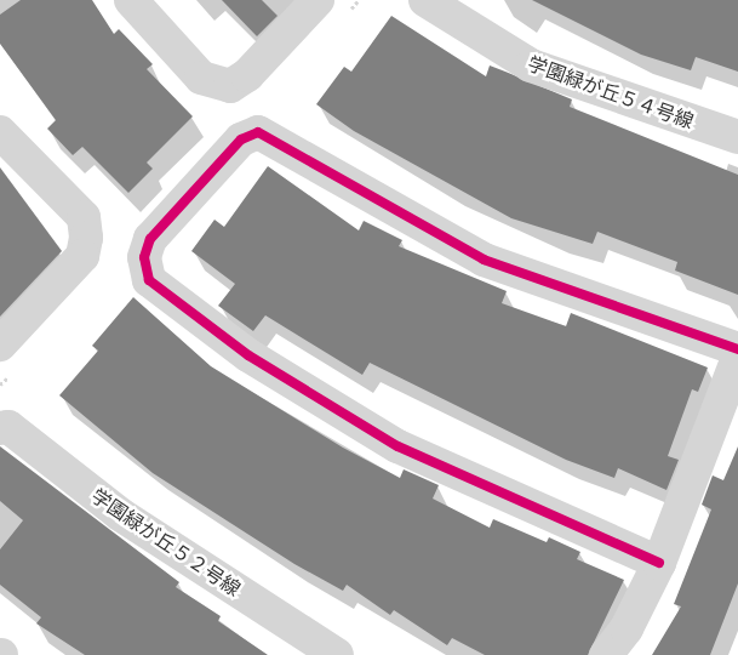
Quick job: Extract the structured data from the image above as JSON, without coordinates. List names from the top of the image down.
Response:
{
  "streets": {
    "street": ["学園緑が丘５４号線", "学園緑が丘５２号線"]
  }
}
